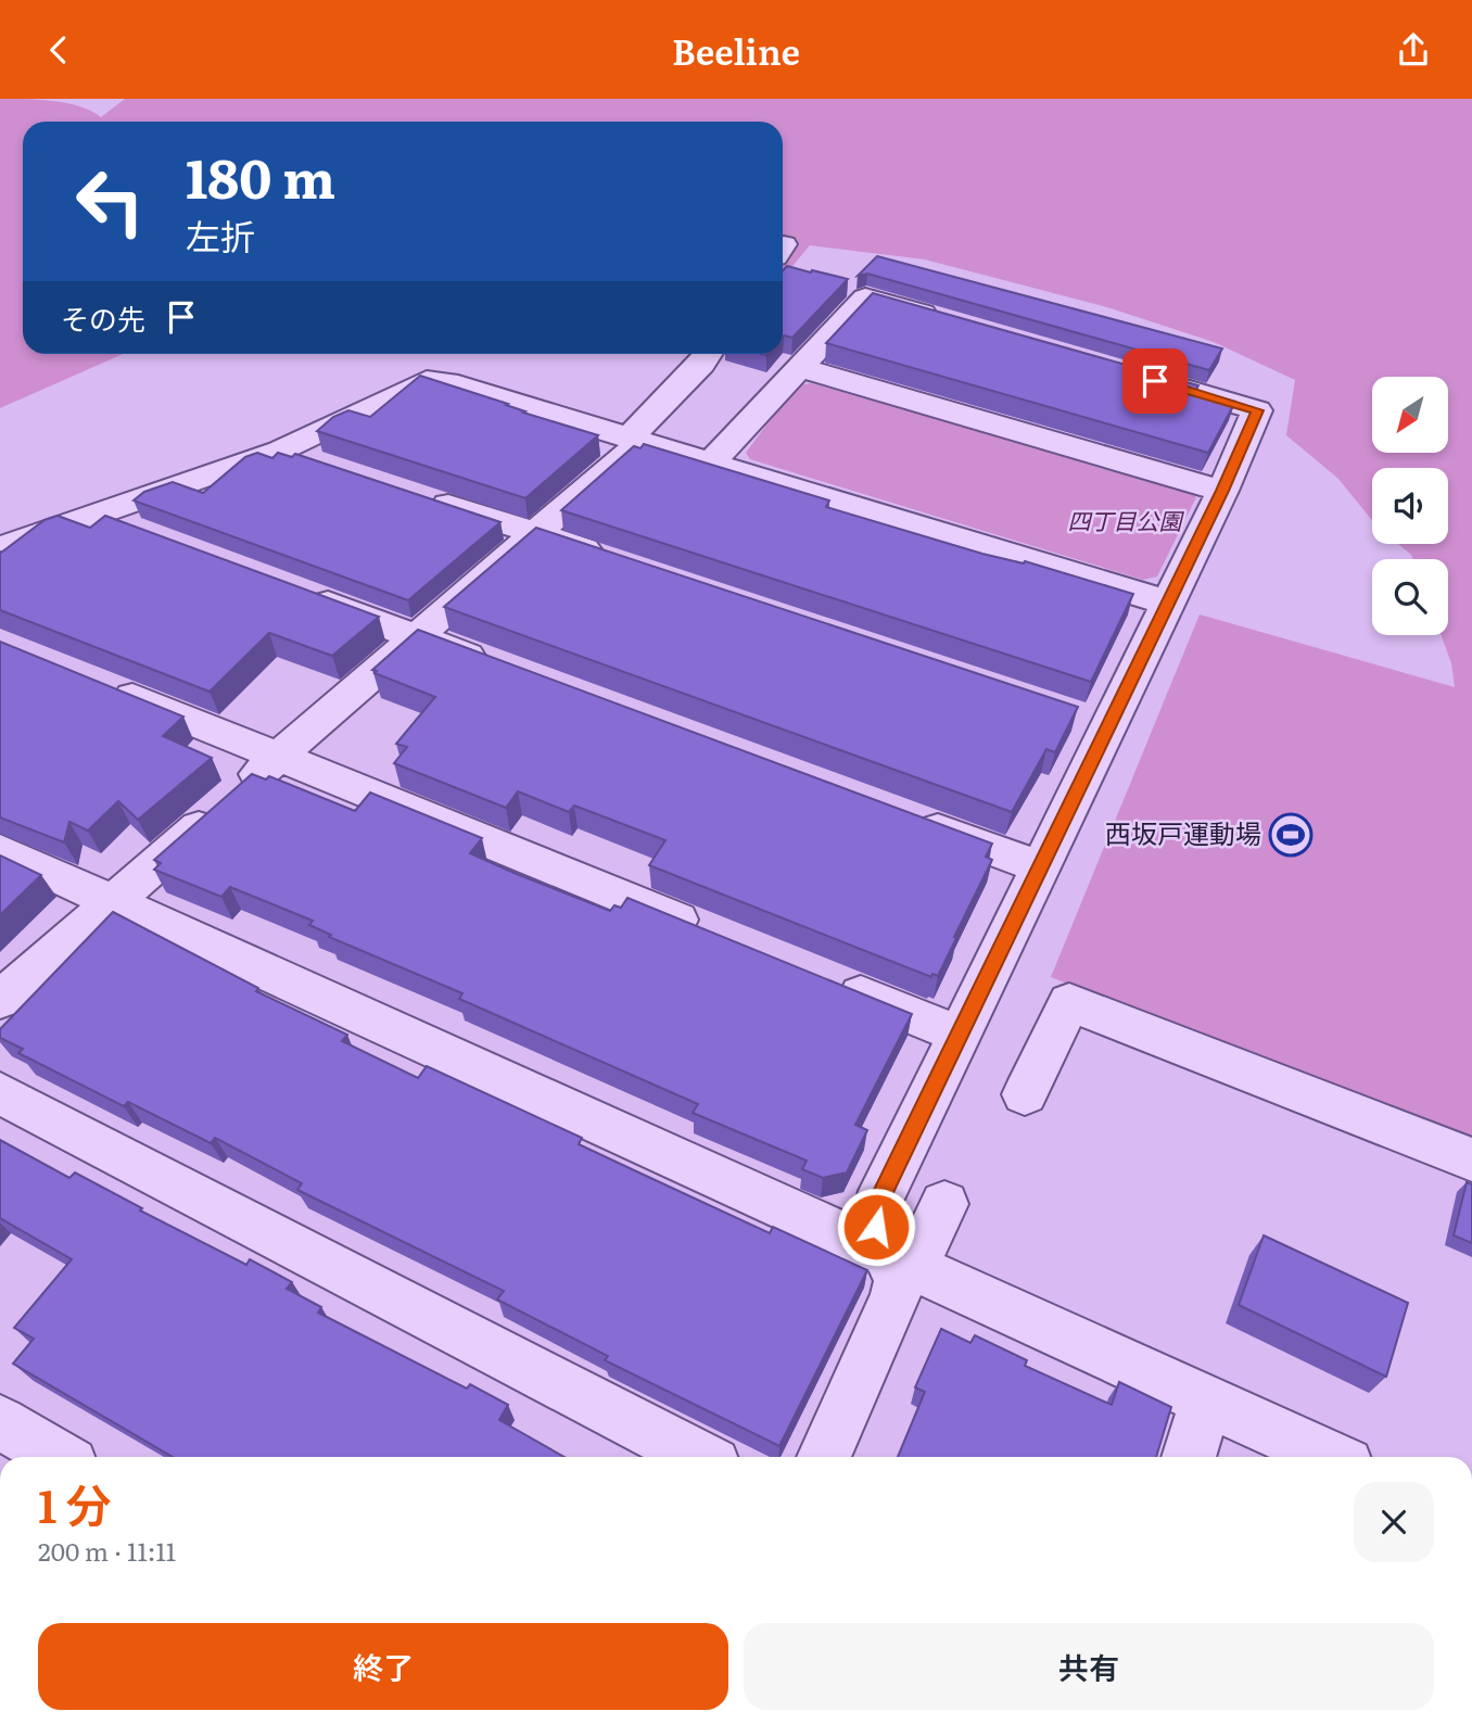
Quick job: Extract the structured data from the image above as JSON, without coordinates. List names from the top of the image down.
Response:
{
  "parks": ["四丁目公園"],
  "places": {
    "sports": ["西坂戸運動場"]
  },
  "north": "bottom left",
  "page": {
    "header": "Beeline",
    "turn": ["180 m", "左折"],
    "then": "その先",
    "heading": ["1 分", "200 m · 11:11"],
    "buttons": ["終了", "共有"]
  }
}
